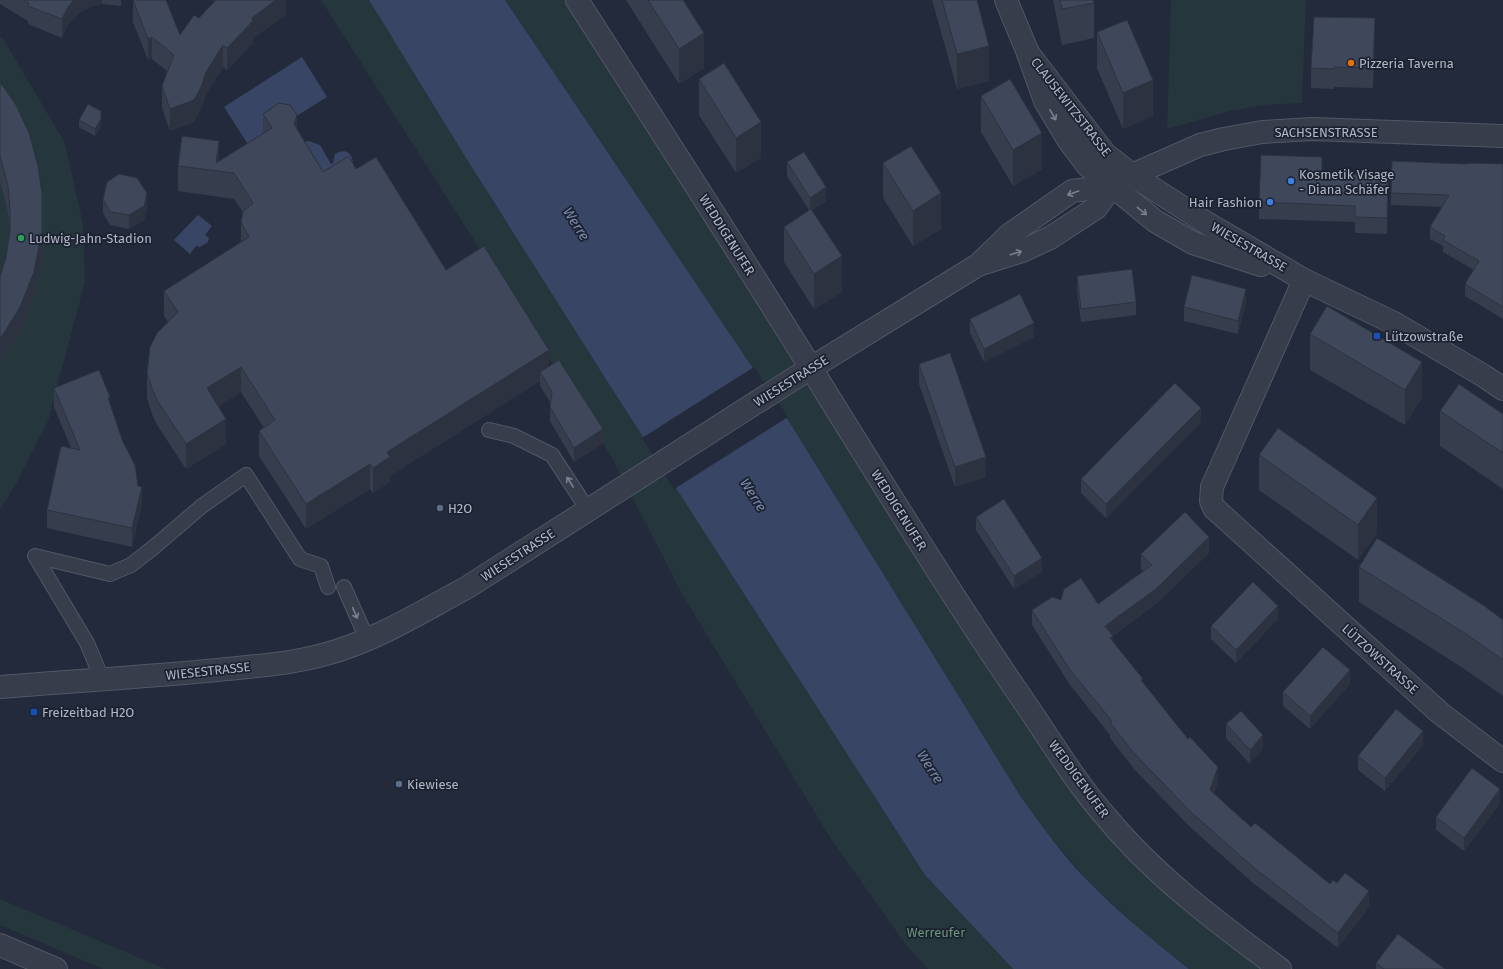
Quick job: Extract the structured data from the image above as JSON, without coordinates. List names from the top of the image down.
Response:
{
  "streets": {
    "street": [
      "CLAUSEWITZSTRASSE",
      "SACHSENSTRASSE",
      "WEDDIGENUFER",
      "WIESESTRASSE",
      "LÜTZOWSTRASSE"
    ]
  },
  "crossings": [
    ["CLAUSEWITZSTRASSE", "SACHSENSTRASSE"],
    ["CLAUSEWITZSTRASSE", "WIESESTRASSE"],
    ["SACHSENSTRASSE", "WIESESTRASSE"],
    ["WEDDIGENUFER", "WIESESTRASSE"],
    ["WIESESTRASSE", "LÜTZOWSTRASSE"]
  ],
  "water": ["Werre"],
  "parks": ["Werreufer"],
  "places": {
    "other": [
      "Pizzeria Taverna",
      "Kosmetik Visage - Diana Schäfer",
      "Hair Fashion",
      "Ludwig-Jahn-Stadion",
      "H2O",
      "Kiewiese"
    ],
    "transit": ["Lützowstraße", "Freizeitbad H2O"]
  }
}
